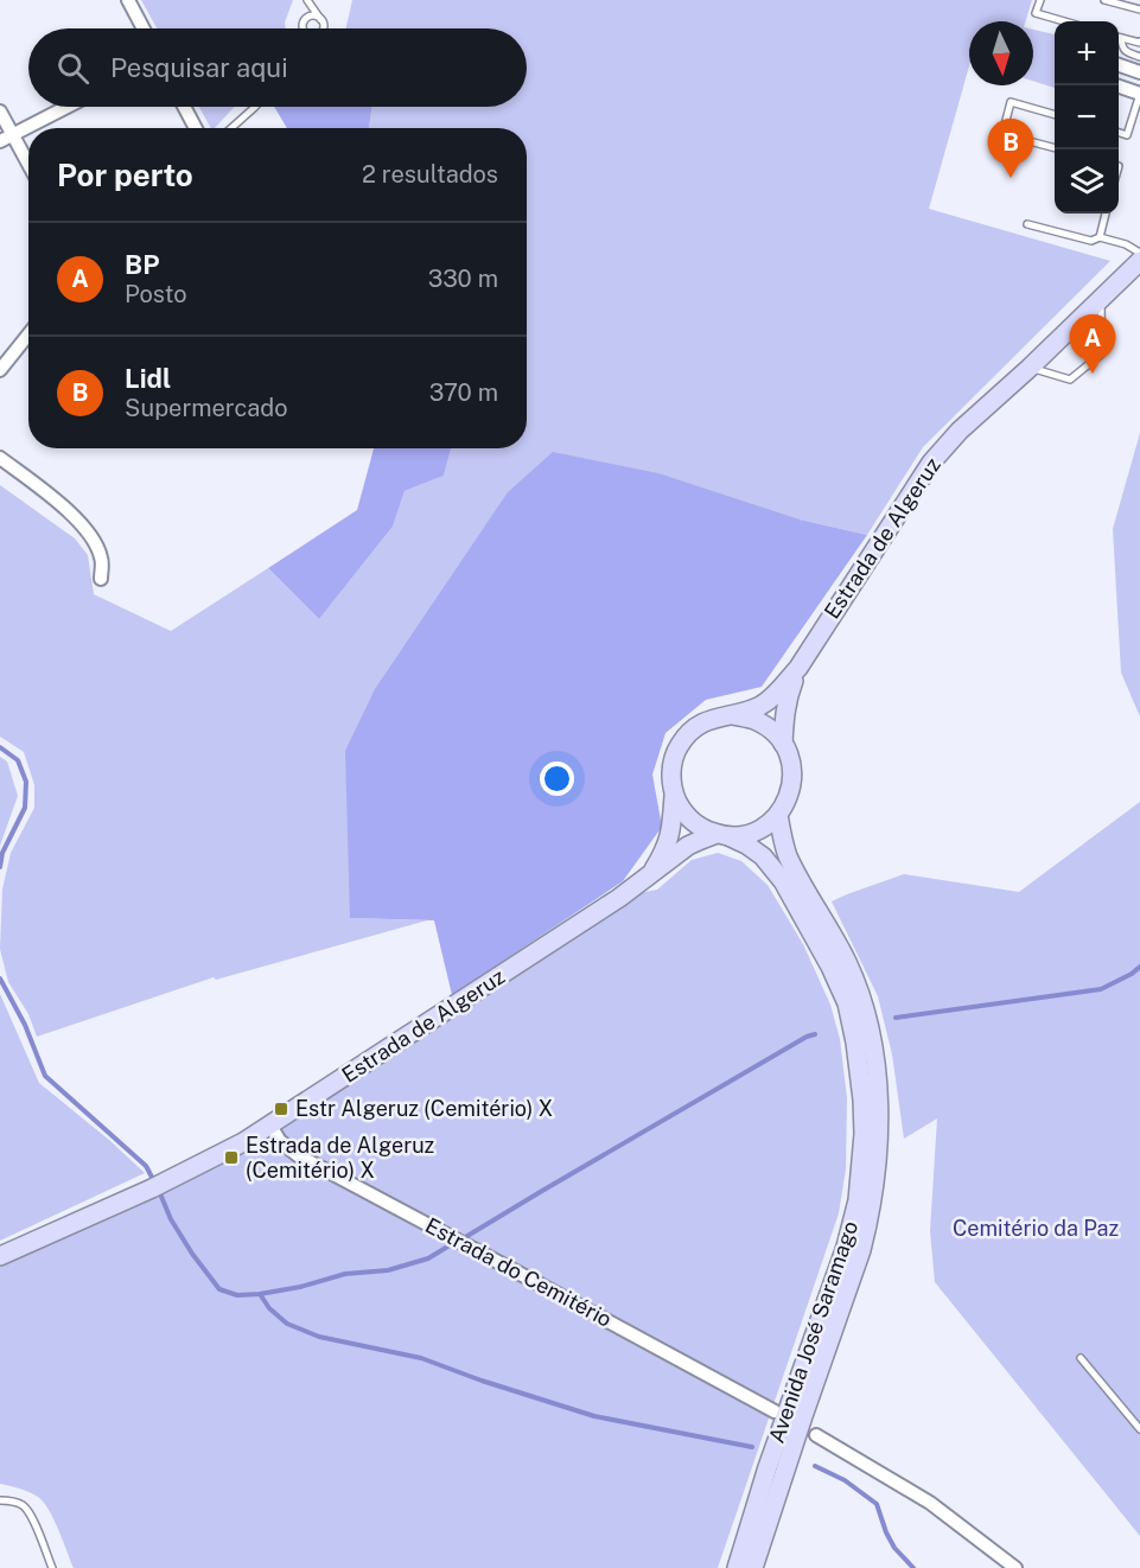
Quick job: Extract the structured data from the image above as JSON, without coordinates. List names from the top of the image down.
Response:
{
  "streets": {
    "main road": ["Estrada de Algeruz", "Avenida José Saramago"],
    "street": ["Estrada do Cemitério"]
  },
  "crossings": [
    ["Estrada de Algeruz", "Estrada do Cemitério"],
    ["Estrada de Algeruz", "Avenida José Saramago"]
  ],
  "parks": ["Cemitério da Paz"],
  "places": {
    "transit": ["Estr Algeruz (Cemitério) X", "Estrada de Algeruz (Cemitério) X"]
  },
  "north": "bottom",
  "page": {
    "map_buttons": ["+", "−"],
    "search": "Pesquisar aqui",
    "pins": ["B", "A"],
    "heading": ["Por perto", "2 resultados"],
    "list": [
      {
        "mark": "A",
        "name": "BP",
        "note": "Posto",
        "value": "330 m"
      },
      {
        "mark": "B",
        "name": "Lidl",
        "note": "Supermercado",
        "value": "370 m"
      }
    ]
  }
}
